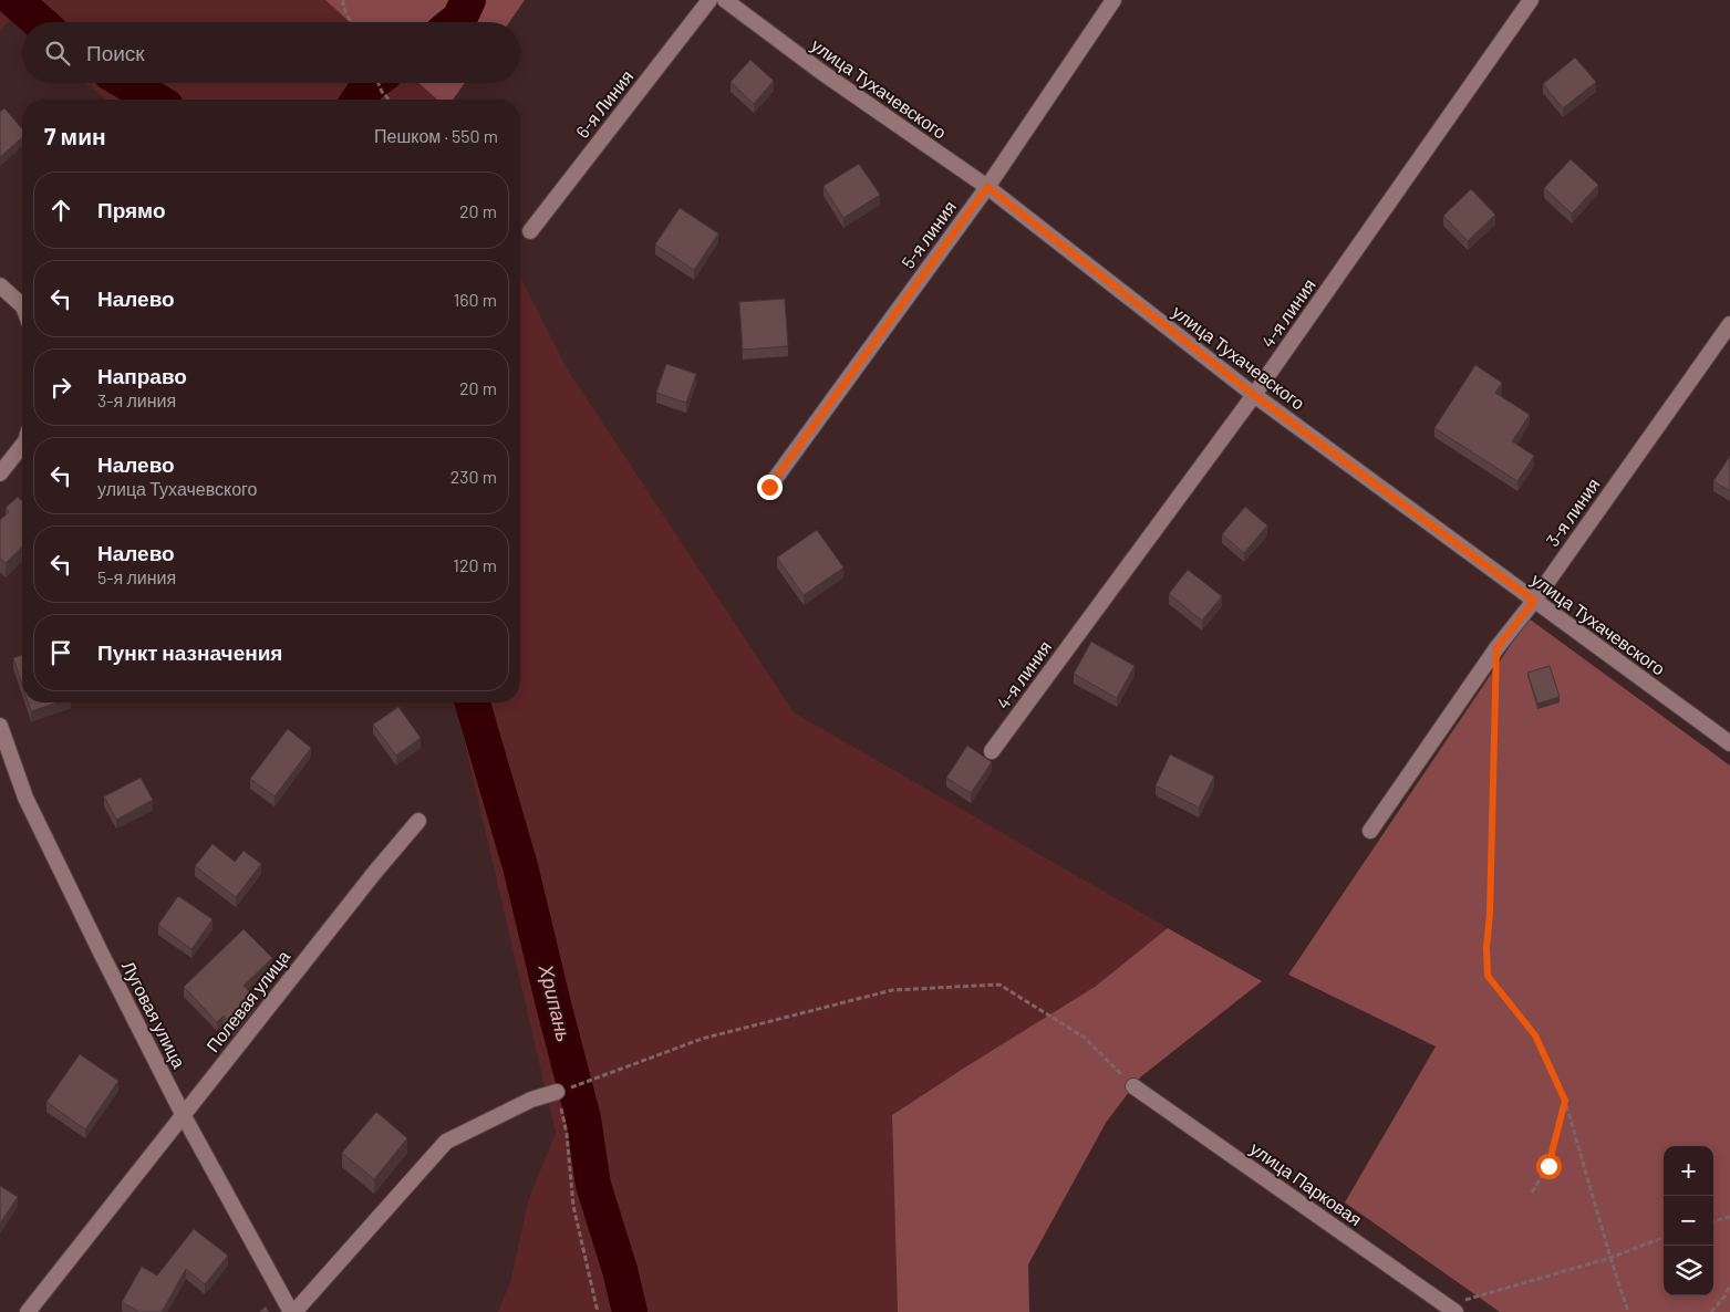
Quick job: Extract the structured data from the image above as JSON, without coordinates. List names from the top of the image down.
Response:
{
  "streets": {
    "street": [
      "улица Тухачевского",
      "6-я Линия",
      "5-я линия",
      "4-я линия",
      "3-я линия",
      "Полевая улица",
      "Луговая улица",
      "улица Парковая"
    ]
  },
  "crossings": [
    ["улица Тухачевского", "5-я линия"],
    ["улица Тухачевского", "4-я линия"],
    ["улица Тухачевского", "3-я линия"],
    ["Полевая улица", "Луговая улица"]
  ],
  "water": ["Хрипань"],
  "page": {
    "search": "Поиск",
    "heading": ["7 мин", "Пешком · 550 m"],
    "list": [
      ["Прямо", "20 m"],
      ["Налево", "160 m"],
      ["Направо", "3-я линия", "20 m"],
      ["Налево", "улица Тухачевского", "230 m"],
      ["Налево", "5-я линия", "120 m"],
      "Пункт назначения"
    ],
    "map_buttons": ["+", "−"]
  }
}
